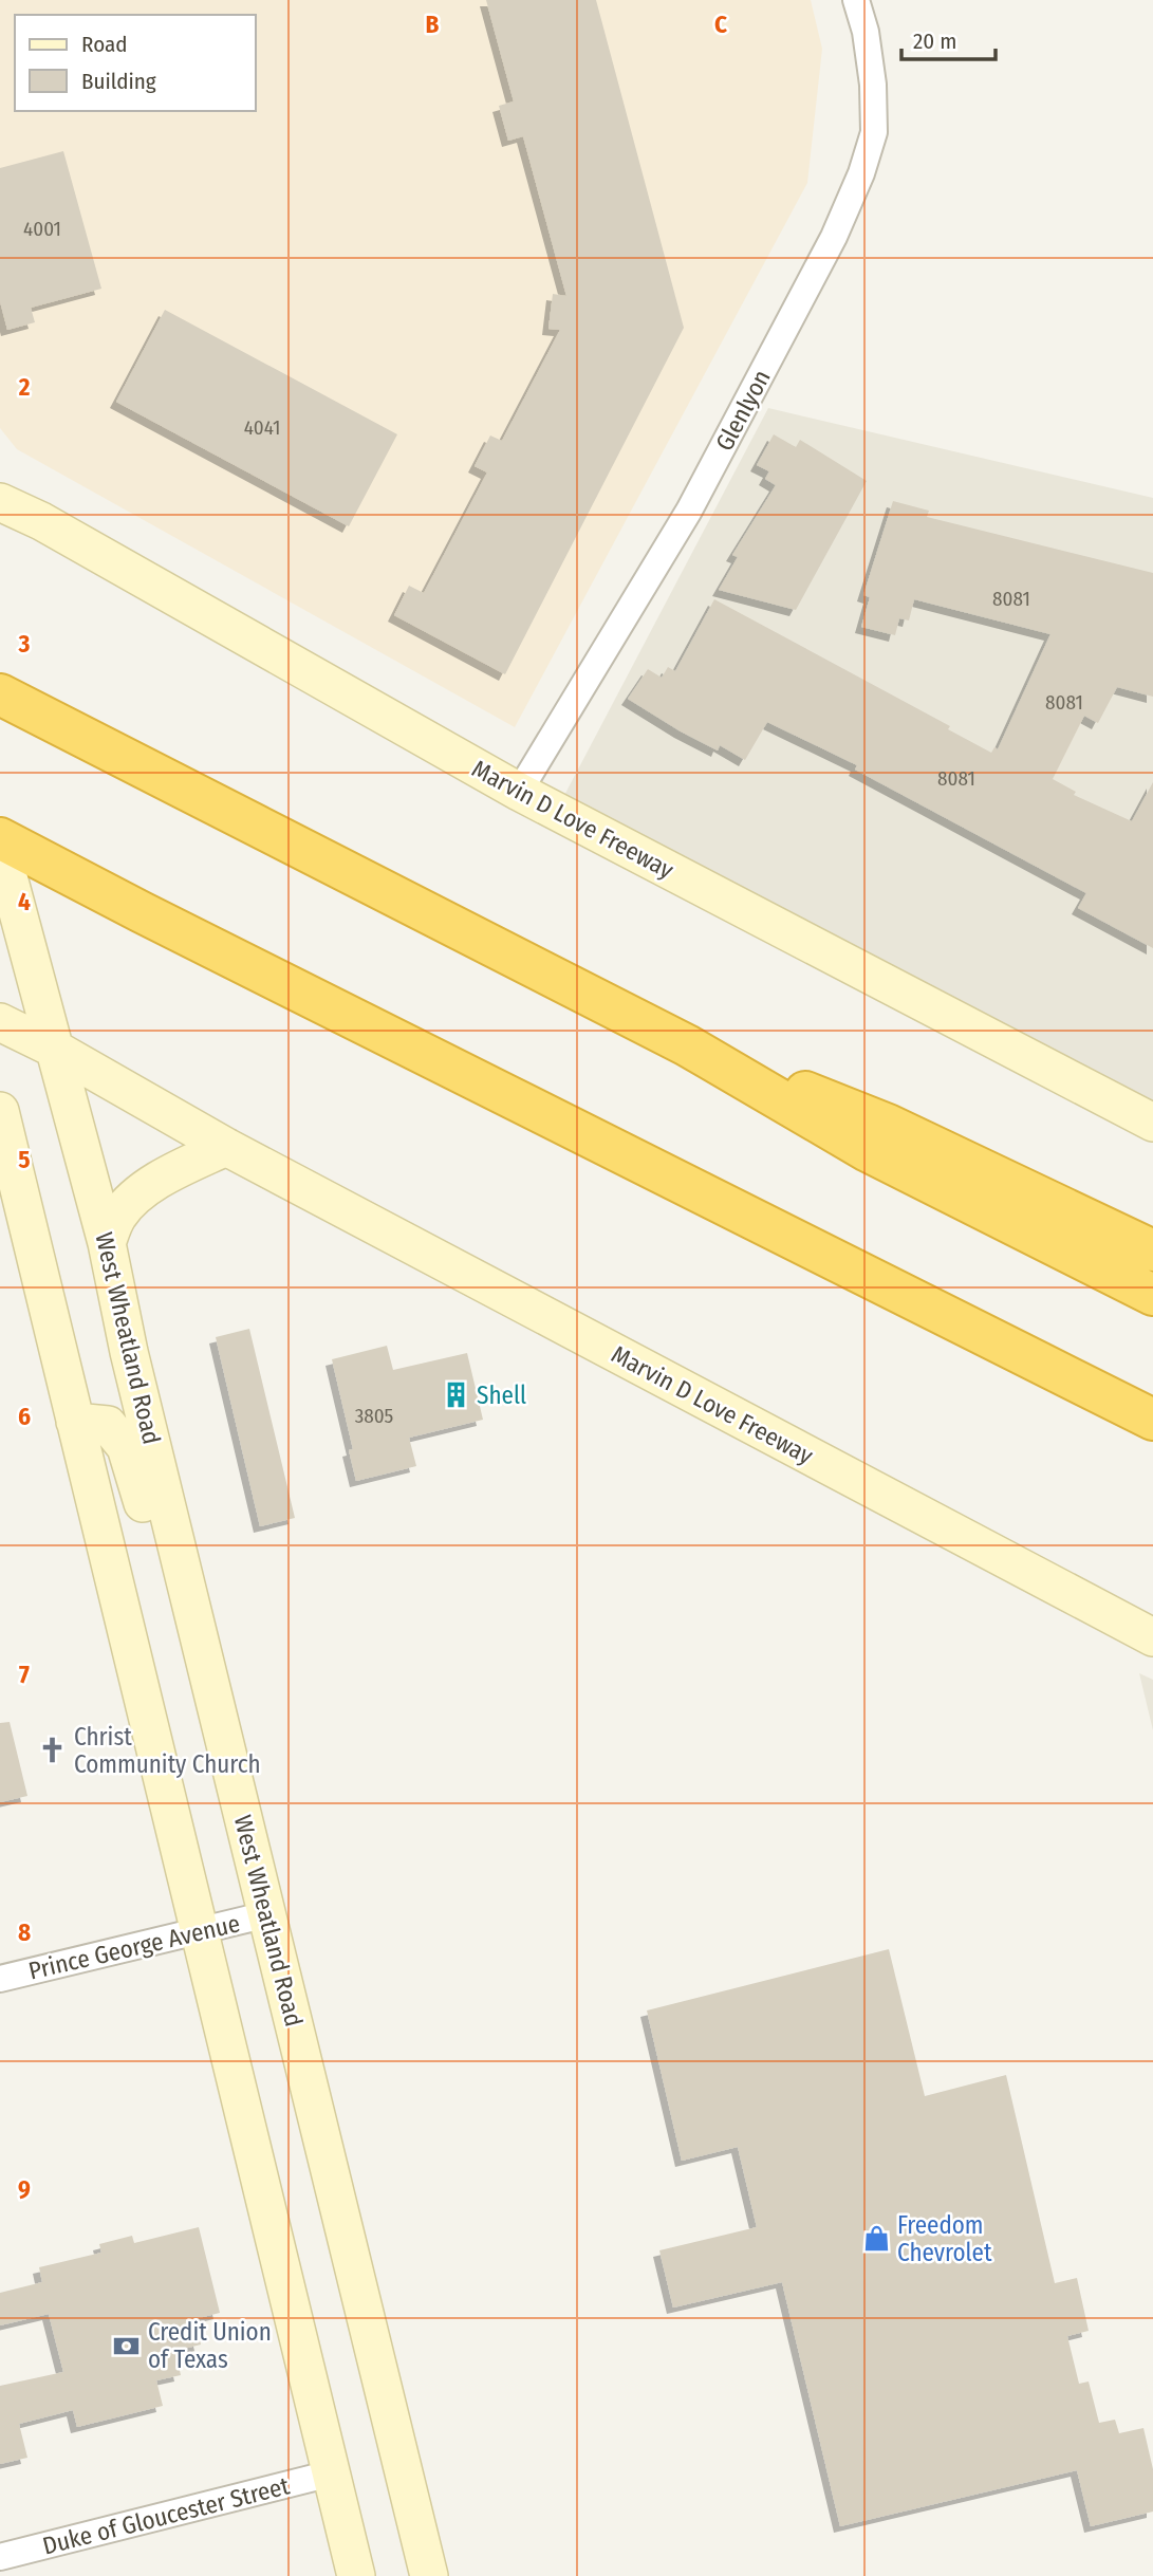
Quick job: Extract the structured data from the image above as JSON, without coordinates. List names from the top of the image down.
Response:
{
  "streets": {
    "main road": ["Marvin D Love Freeway", "West Wheatland Road"],
    "street": ["Glenlyon", "Prince George Avenue", "Duke of Gloucester Street"]
  },
  "crossings": [
    ["Glenlyon", "Marvin D Love Freeway"],
    ["Marvin D Love Freeway", "West Wheatland Road"],
    ["West Wheatland Road", "Prince George Avenue"]
  ],
  "places": {
    "building": ["Shell"],
    "church": ["Christ Community Church"],
    "shop": ["Freedom Chevrolet"],
    "bank": ["Credit Union of Texas"]
  },
  "house_numbers": [
    "4001",
    "4041",
    "8081",
    "8081",
    "8081",
    "3805"
  ],
  "legend": ["Road", "Building"],
  "scale_bar": "20 m",
  "grid": {
    "columns": ["B", "C"],
    "rows": [
      "2",
      "3",
      "4",
      "5",
      "6",
      "7",
      "8",
      "9"
    ]
  }
}
